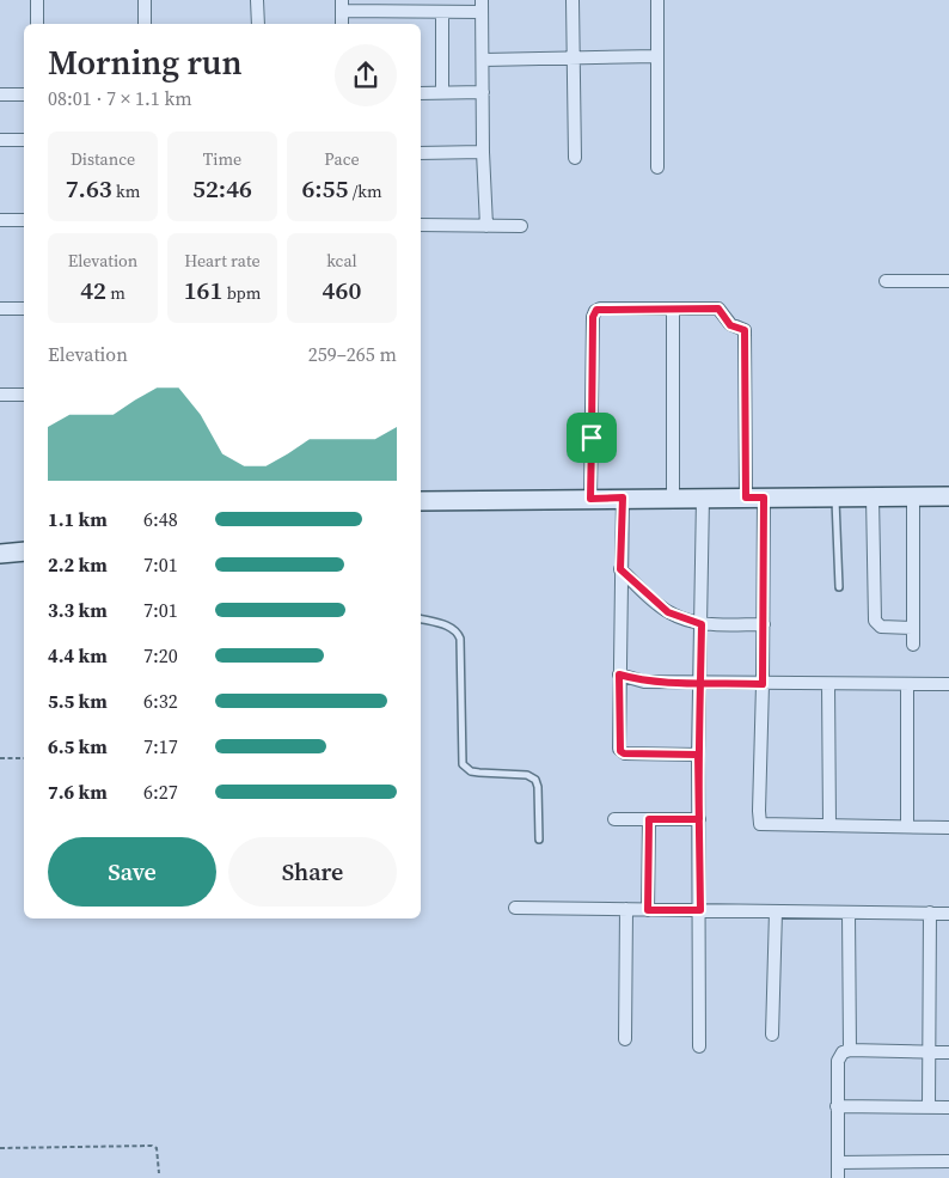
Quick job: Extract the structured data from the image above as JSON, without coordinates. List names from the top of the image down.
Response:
{
  "page": {
    "heading": ["Morning run", "08:01 · 7 × 1.1 km"],
    "stats": [
      ["Distance", "7.63 km"],
      ["Time", "52:46"],
      ["Pace", "6:55 /km"],
      ["Elevation", "42 m"],
      ["Heart rate", "161 bpm"],
      ["kcal", "460"]
    ],
    "chart": ["Elevation", "259–265 m"],
    "list": [
      {
        "name": "1.1 km",
        "note": "6:48"
      },
      {
        "name": "2.2 km",
        "note": "7:01"
      },
      {
        "name": "3.3 km",
        "note": "7:01"
      },
      {
        "name": "4.4 km",
        "note": "7:20"
      },
      {
        "name": "5.5 km",
        "note": "6:32"
      },
      {
        "name": "6.5 km",
        "note": "7:17"
      },
      {
        "name": "7.6 km",
        "note": "6:27"
      }
    ],
    "buttons": ["Save", "Share"]
  }
}
